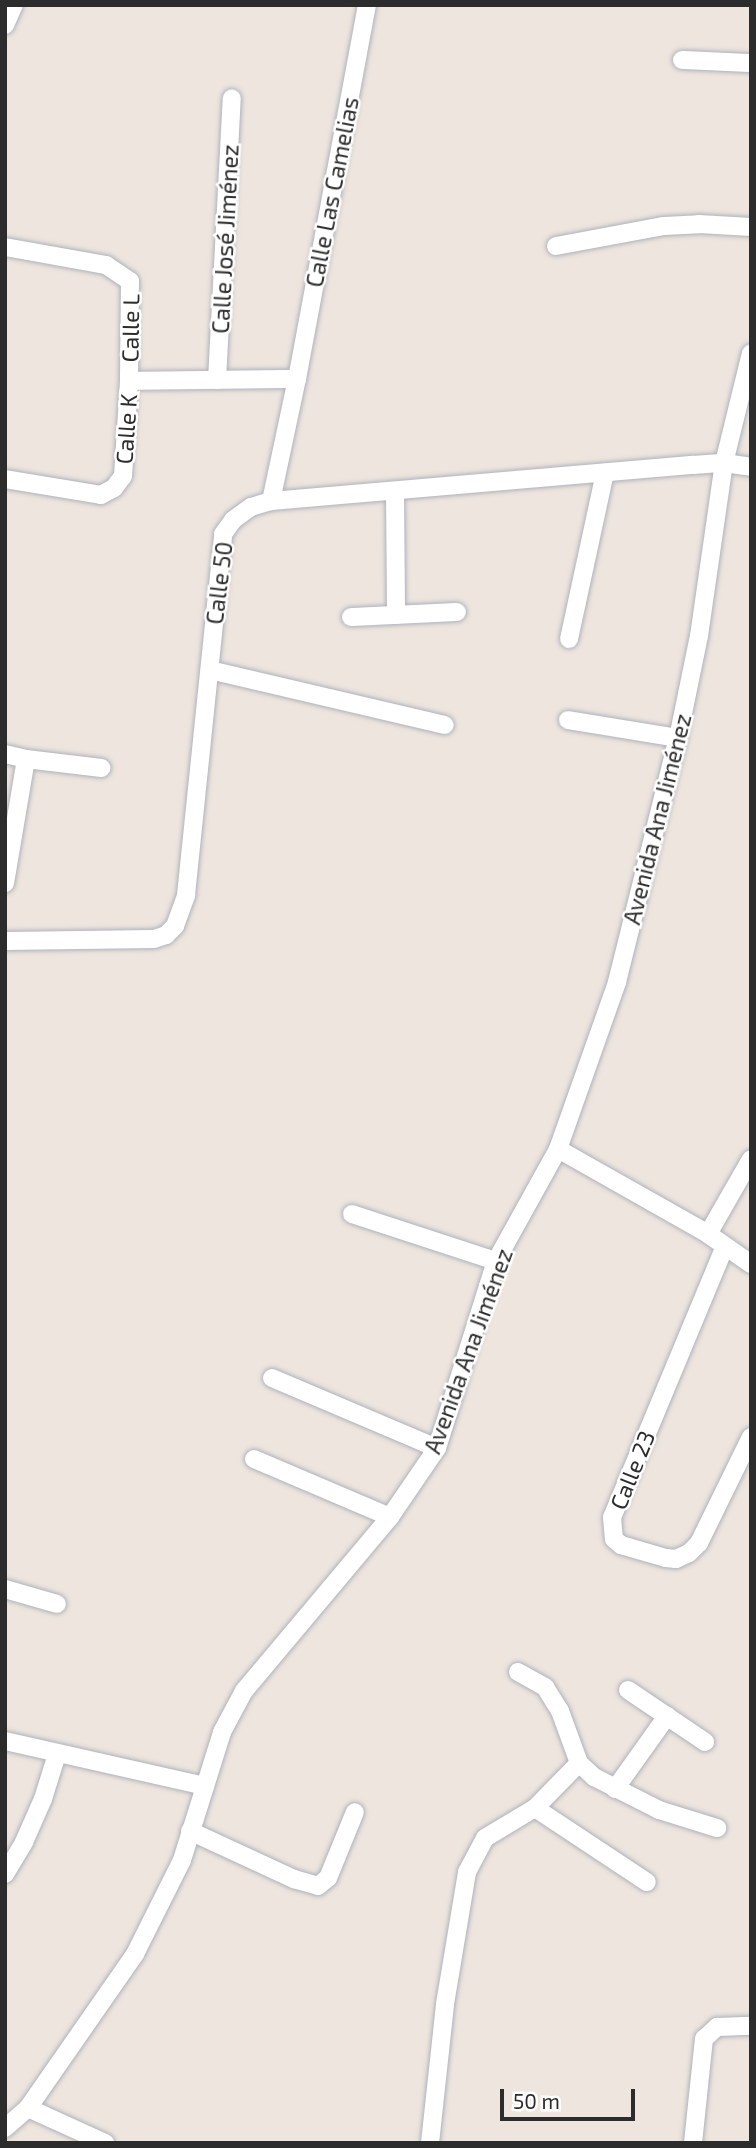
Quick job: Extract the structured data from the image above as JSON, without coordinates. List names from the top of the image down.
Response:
{
  "streets": {
    "street": [
      "Calle Las Camelias",
      "Calle José Jiménez",
      "Calle L",
      "Calle K",
      "Calle 50",
      "Avenida Ana Jiménez",
      "Calle 23"
    ]
  },
  "crossings": [
    ["Calle Las Camelias", "Calle 50"],
    ["Calle L", "Calle K"],
    ["Calle 50", "Avenida Ana Jiménez"]
  ],
  "scale_bar": "50 m"
}
